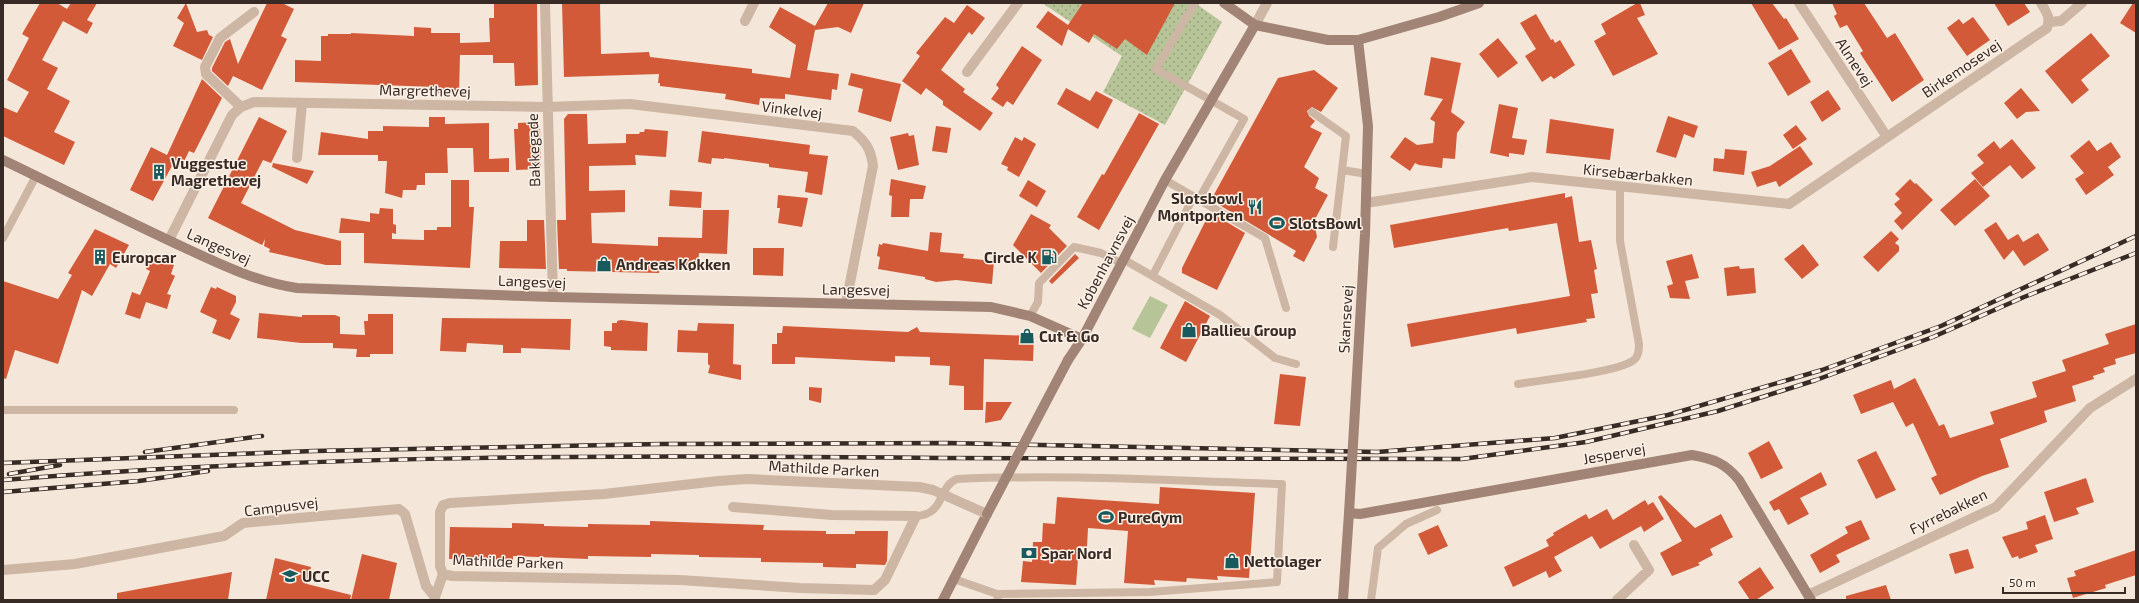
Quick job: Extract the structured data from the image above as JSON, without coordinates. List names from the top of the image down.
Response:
{
  "streets": {
    "street": [
      "Almevej",
      "Birkemosevej",
      "Margrethevej",
      "Vinkelvej",
      "Bakkegade",
      "Kirsebærbakken",
      "Langesvej",
      "Københavnsvej",
      "Skansevej",
      "Jespervej",
      "Mathilde Parken",
      "Campusvej",
      "Fyrrebakken"
    ]
  },
  "crossings": [
    ["Almevej", "Birkemosevej"],
    ["Almevej", "Kirsebærbakken"],
    ["Birkemosevej", "Kirsebærbakken"],
    ["Margrethevej", "Vinkelvej"],
    ["Margrethevej", "Bakkegade"],
    ["Vinkelvej", "Bakkegade"],
    ["Vinkelvej", "Langesvej"],
    ["Bakkegade", "Langesvej"],
    ["Kirsebærbakken", "Skansevej"],
    ["Langesvej", "Københavnsvej"],
    ["Københavnsvej", "Mathilde Parken"],
    ["Skansevej", "Jespervej"],
    ["Jespervej", "Fyrrebakken"]
  ],
  "places": {
    "building": ["Vuggestue Magrethevej", "Europcar"],
    "restaurant": ["Slotsbowl Møntporten"],
    "sports": ["SlotsBowl", "PureGym"],
    "fuel station": ["Circle K"],
    "shop": [
      "Andreas Køkken",
      "Ballieu Group",
      "Cut & Go",
      "Nettolager"
    ],
    "bank": ["Spar Nord"],
    "school or university": ["UCC"]
  },
  "scale_bar": "50 m"
}
